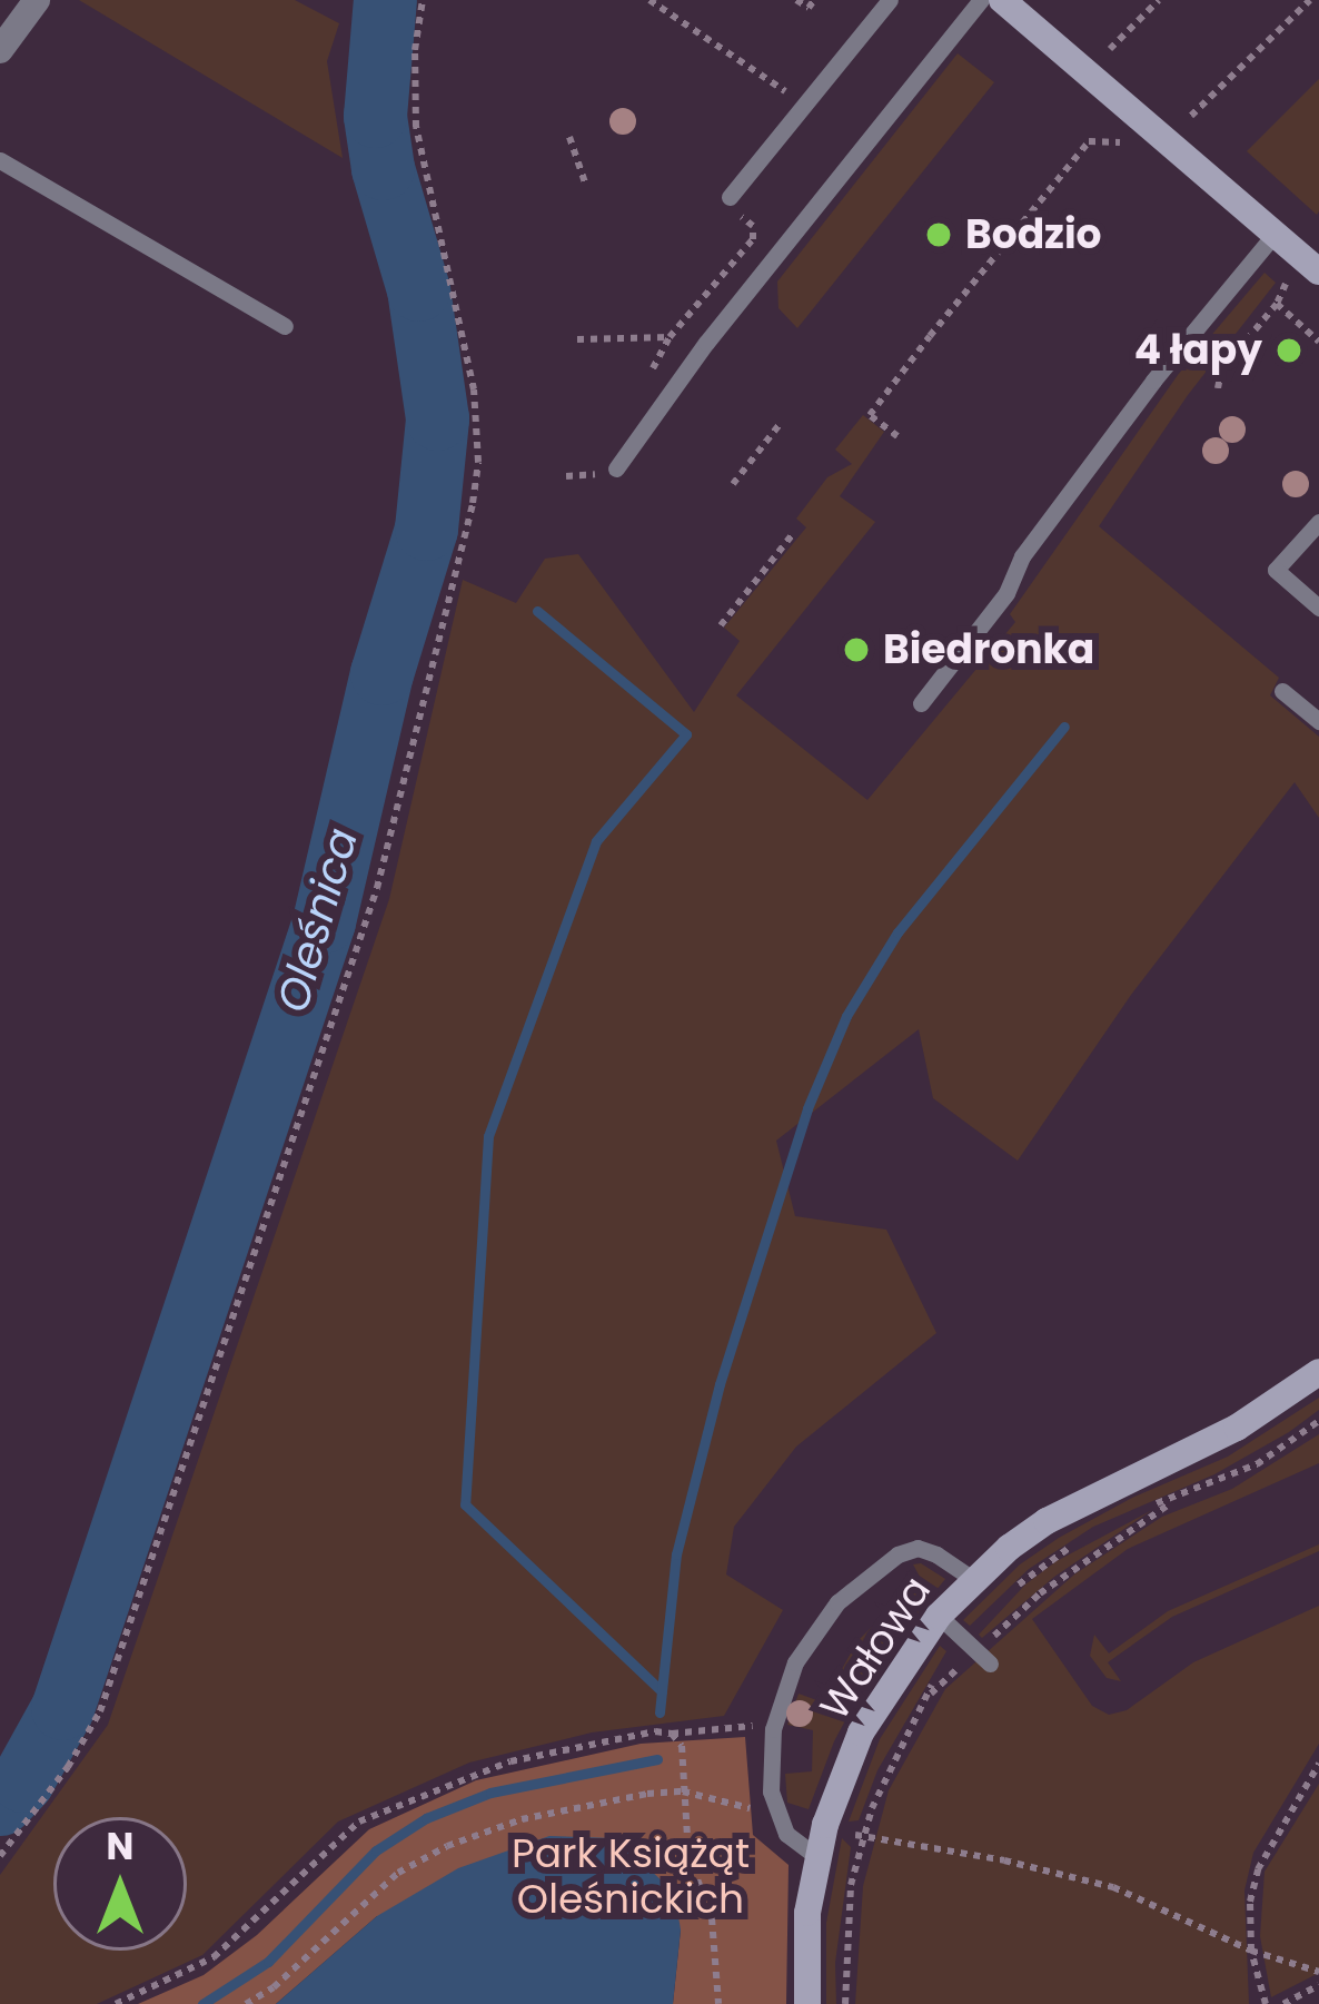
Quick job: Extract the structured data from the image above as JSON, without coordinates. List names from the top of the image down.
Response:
{
  "streets": {
    "street": ["Wałowa"]
  },
  "water": ["Oleśnica"],
  "parks": ["Park Książąt Oleśnickich"],
  "places": ["Bodzio", "4 łapy", "Biedronka"],
  "north": "top"
}
